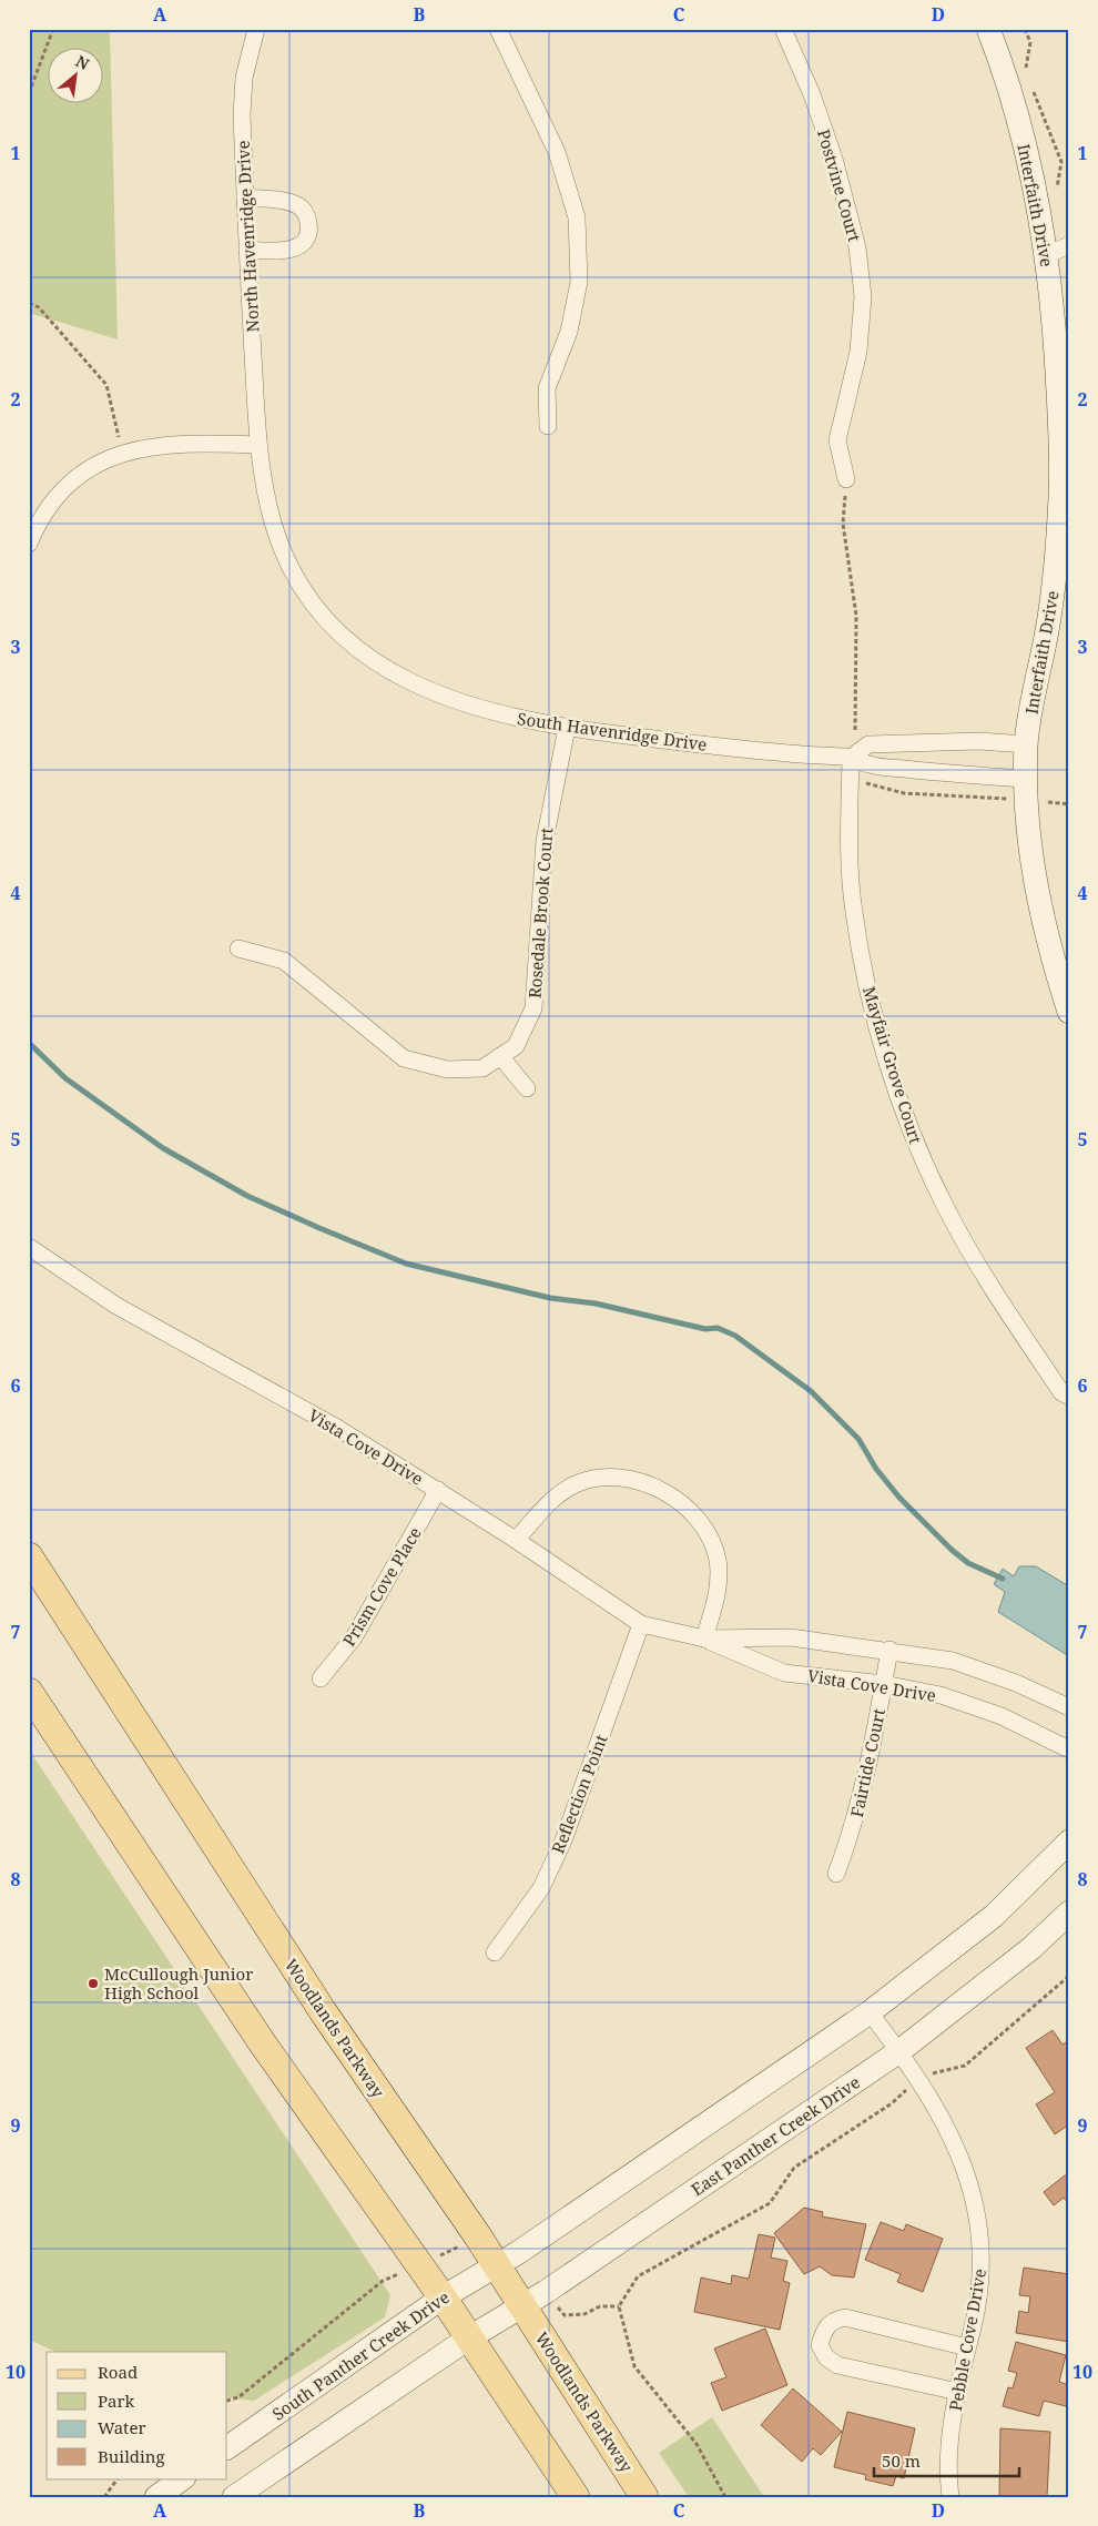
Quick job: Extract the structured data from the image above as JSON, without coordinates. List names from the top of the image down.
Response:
{
  "streets": {
    "main road": ["Woodlands Parkway"],
    "street": [
      "Postvine Court",
      "Interfaith Drive",
      "North Havenridge Drive",
      "South Havenridge Drive",
      "Rosedale Brook Court",
      "Mayfair Grove Court",
      "Vista Cove Drive",
      "Prism Cove Place",
      "Fairtide Court",
      "Reflection Point",
      "East Panther Creek Drive",
      "Pebble Cove Drive",
      "South Panther Creek Drive"
    ]
  },
  "crossings": [
    ["Interfaith Drive", "South Havenridge Drive"],
    ["North Havenridge Drive", "South Havenridge Drive"],
    ["South Havenridge Drive", "Rosedale Brook Court"],
    ["South Havenridge Drive", "Mayfair Grove Court"],
    ["Vista Cove Drive", "Prism Cove Place"],
    ["Vista Cove Drive", "Fairtide Court"],
    ["Vista Cove Drive", "Reflection Point"],
    ["Woodlands Parkway", "East Panther Creek Drive"],
    ["Woodlands Parkway", "South Panther Creek Drive"],
    ["East Panther Creek Drive", "Pebble Cove Drive"]
  ],
  "places": ["McCullough Junior High School"],
  "legend": [
    "Road",
    "Park",
    "Water",
    "Building"
  ],
  "scale_bar": "50 m",
  "north": "top right",
  "grid": {
    "columns": [
      "A",
      "B",
      "C",
      "D"
    ],
    "rows": [
      "1",
      "2",
      "3",
      "4",
      "5",
      "6",
      "7",
      "8",
      "9",
      "10"
    ]
  }
}
